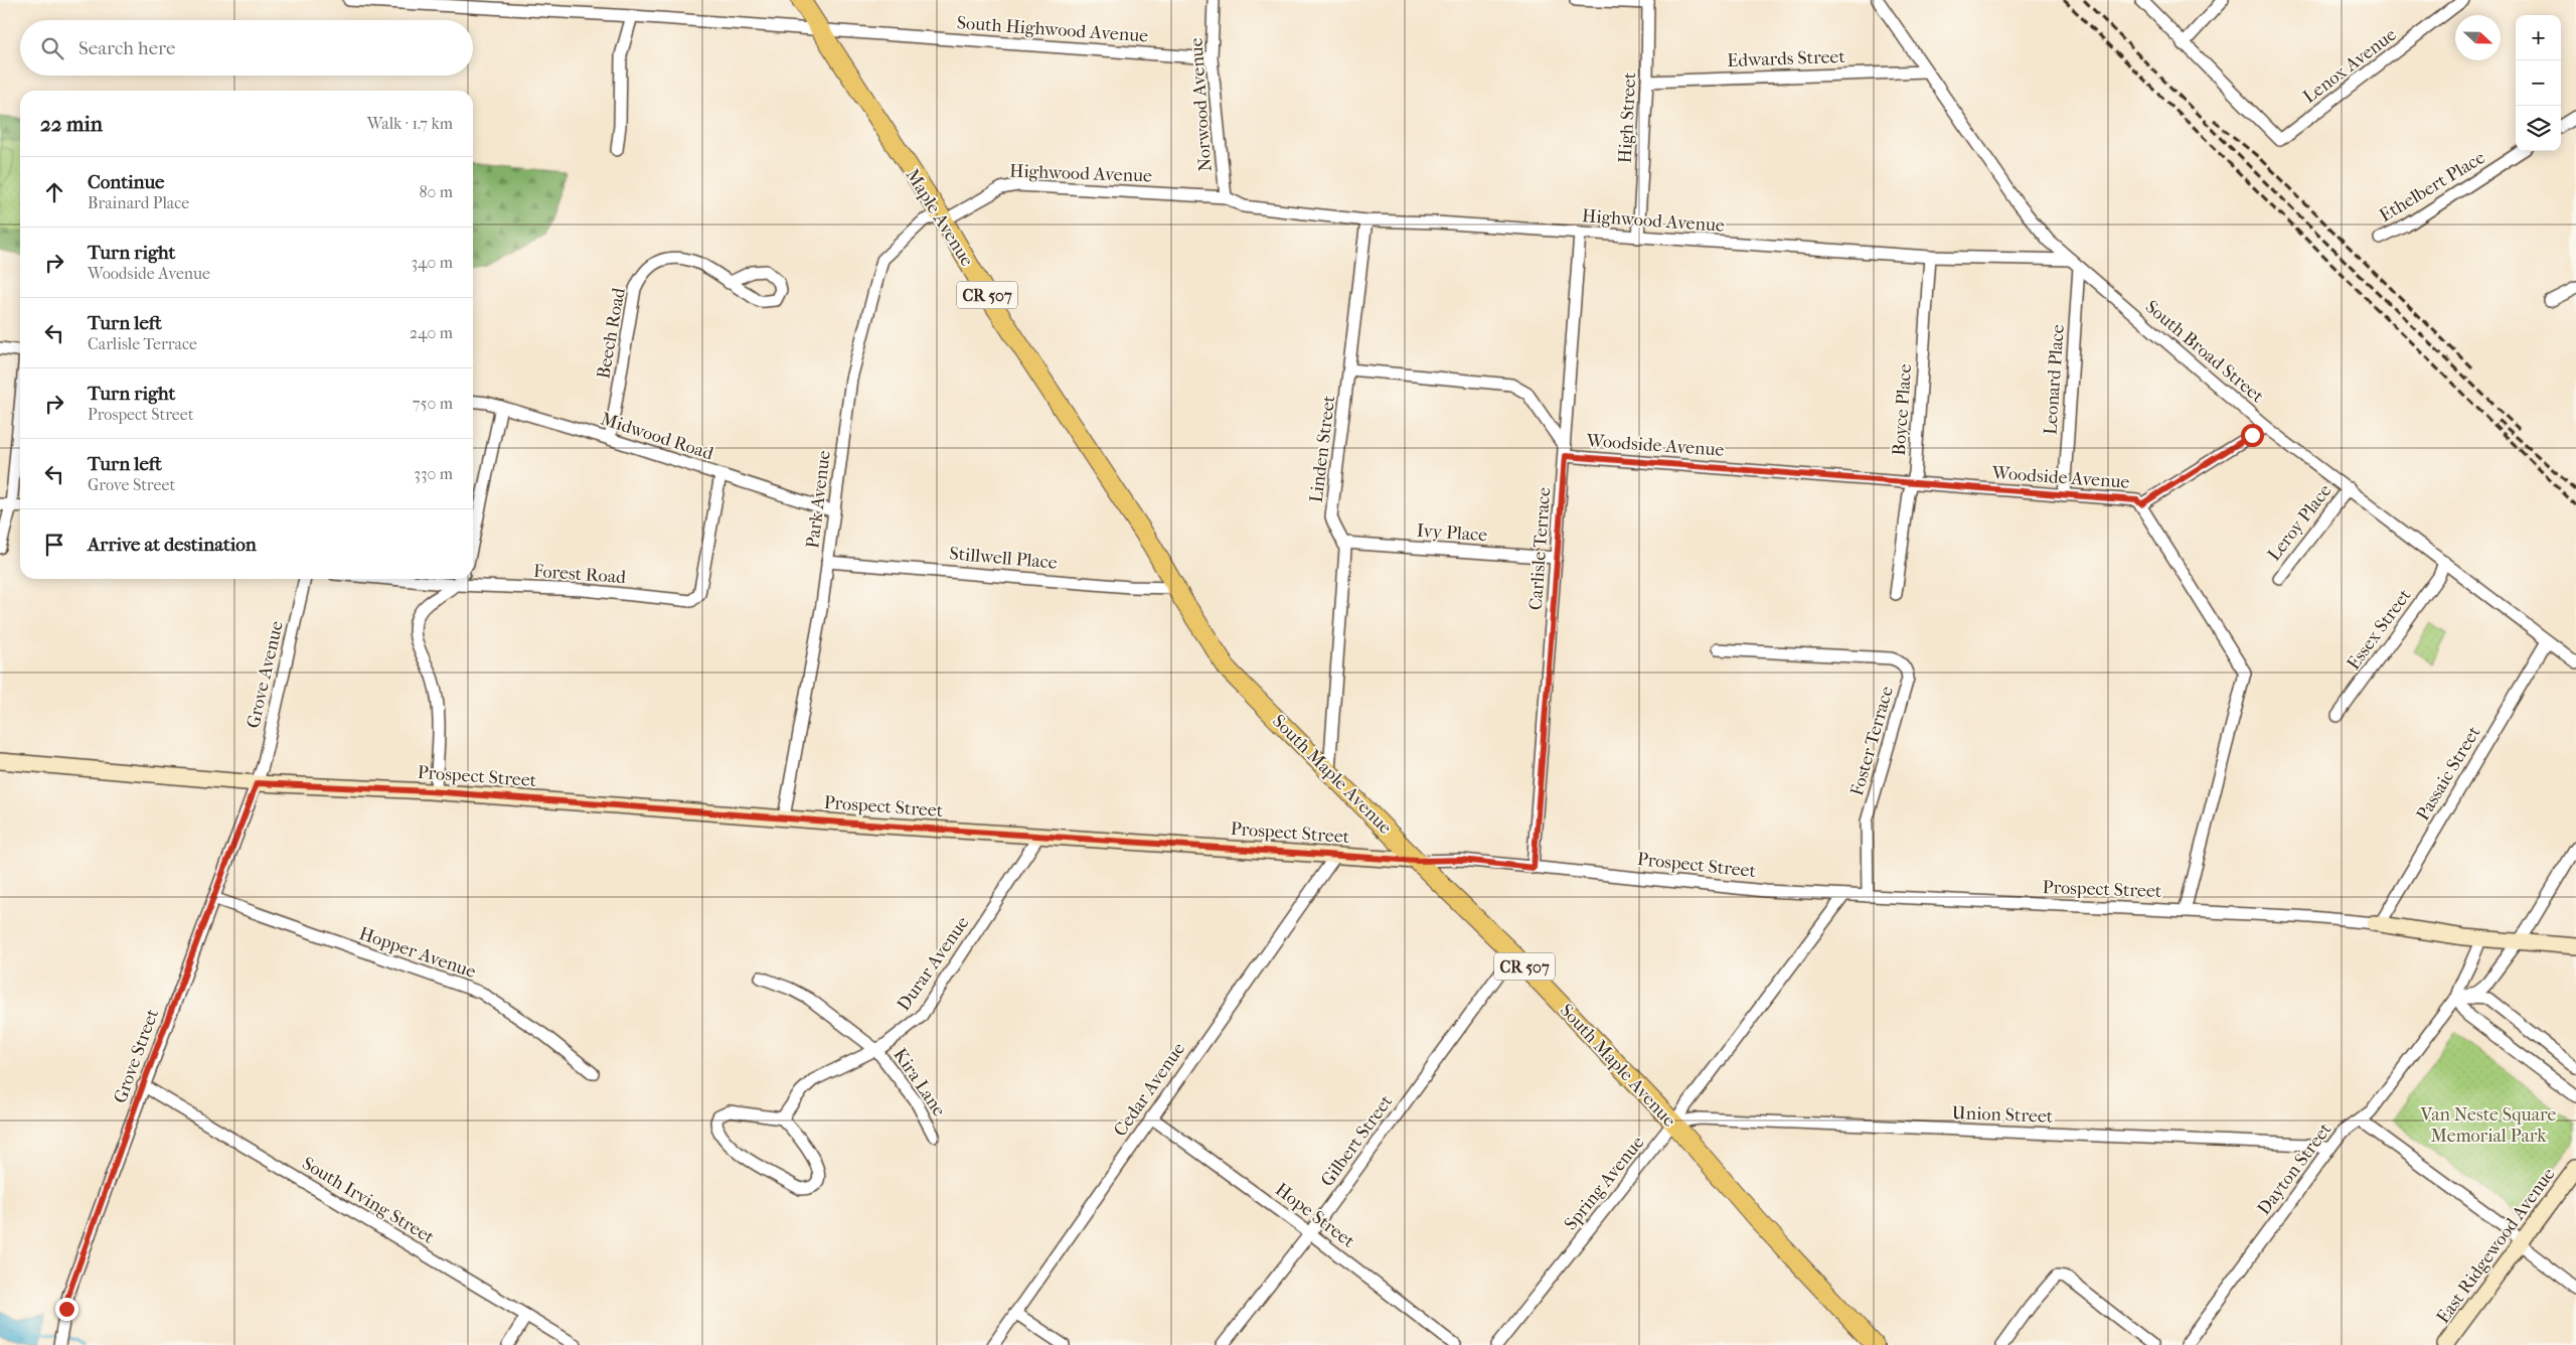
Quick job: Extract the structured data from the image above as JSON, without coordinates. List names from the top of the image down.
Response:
{
  "streets": {
    "main road": [
      "Maple Avenue",
      "CR 507",
      "South Maple Avenue",
      "Prospect Street",
      "East Ridgewood Avenue"
    ],
    "street": [
      "South Highwood Avenue",
      "Edwards Street",
      "Lenox Avenue",
      "Norwood Avenue",
      "High Street",
      "Highwood Avenue",
      "Ethelbert Place",
      "Beech Road",
      "South Broad Street",
      "Leonard Place",
      "Boyce Place",
      "Midwood Road",
      "Woodside Avenue",
      "Linden Street",
      "Park Avenue",
      "Leroy Place",
      "Ivy Place",
      "Carlisle Terrace",
      "Stillwell Place",
      "Forest Road",
      "Essex Street",
      "Grove Avenue",
      "Foster Terrace",
      "Passaic Street",
      "Hopper Avenue",
      "Durar Avenue",
      "Grove Street",
      "Kira Lane",
      "Cedar Avenue",
      "Union Street",
      "Gilbert Street",
      "Dayton Street",
      "Spring Avenue",
      "South Irving Street",
      "Hope Street"
    ]
  },
  "crossings": [
    ["South Highwood Avenue", "Norwood Avenue"],
    ["South Highwood Avenue", "Maple Avenue"],
    ["Edwards Street", "High Street"],
    ["Edwards Street", "South Broad Street"],
    ["Norwood Avenue", "Highwood Avenue"],
    ["High Street", "Highwood Avenue"],
    ["Highwood Avenue", "Maple Avenue"],
    ["Highwood Avenue", "South Broad Street"],
    ["Highwood Avenue", "Leonard Place"],
    ["Highwood Avenue", "Boyce Place"],
    ["Highwood Avenue", "Linden Street"],
    ["Highwood Avenue", "Park Avenue"],
    ["Highwood Avenue", "Carlisle Terrace"],
    ["Maple Avenue", "Park Avenue"],
    ["Maple Avenue", "Stillwell Place"],
    ["Maple Avenue", "South Maple Avenue"],
    ["Beech Road", "Midwood Road"],
    ["South Broad Street", "Leonard Place"],
    ["South Broad Street", "Leroy Place"],
    ["South Broad Street", "Essex Street"],
    ["South Broad Street", "Passaic Street"],
    ["Leonard Place", "Woodside Avenue"],
    ["Boyce Place", "Woodside Avenue"],
    ["Midwood Road", "Park Avenue"],
    ["Midwood Road", "Forest Road"],
    ["Woodside Avenue", "Linden Street"],
    ["Woodside Avenue", "Carlisle Terrace"],
    ["Woodside Avenue", "Prospect Street"],
    ["Linden Street", "Ivy Place"],
    ["Park Avenue", "Stillwell Place"],
    ["Park Avenue", "Prospect Street"],
    ["Ivy Place", "Carlisle Terrace"],
    ["Carlisle Terrace", "Prospect Street"],
    ["Stillwell Place", "South Maple Avenue"],
    ["Grove Avenue", "Prospect Street"],
    ["Grove Avenue", "Grove Street"],
    ["Foster Terrace", "Prospect Street"],
    ["Passaic Street", "Prospect Street"],
    ["South Maple Avenue", "Prospect Street"],
    ["South Maple Avenue", "Union Street"],
    ["South Maple Avenue", "Gilbert Street"],
    ["South Maple Avenue", "Spring Avenue"],
    ["Prospect Street", "Durar Avenue"],
    ["Prospect Street", "Grove Street"],
    ["Prospect Street", "Cedar Avenue"],
    ["Prospect Street", "Dayton Street"],
    ["Prospect Street", "Spring Avenue"],
    ["Hopper Avenue", "Grove Street"],
    ["Durar Avenue", "Kira Lane"],
    ["Grove Street", "South Irving Street"],
    ["Cedar Avenue", "Hope Street"],
    ["Union Street", "Dayton Street"],
    ["Union Street", "Spring Avenue"],
    ["Gilbert Street", "Hope Street"]
  ],
  "parks": ["Van Neste Square Memorial Park"],
  "north": "right",
  "page": {
    "map_buttons": ["+", "−"],
    "search": "Search here",
    "heading": ["22 min", "Walk · 1.7 km"],
    "list": [
      ["Continue", "Brainard Place", "80 m"],
      ["Turn right", "Woodside Avenue", "340 m"],
      ["Turn left", "Carlisle Terrace", "240 m"],
      ["Turn right", "Prospect Street", "750 m"],
      ["Turn left", "Grove Street", "330 m"],
      "Arrive at destination"
    ]
  }
}
